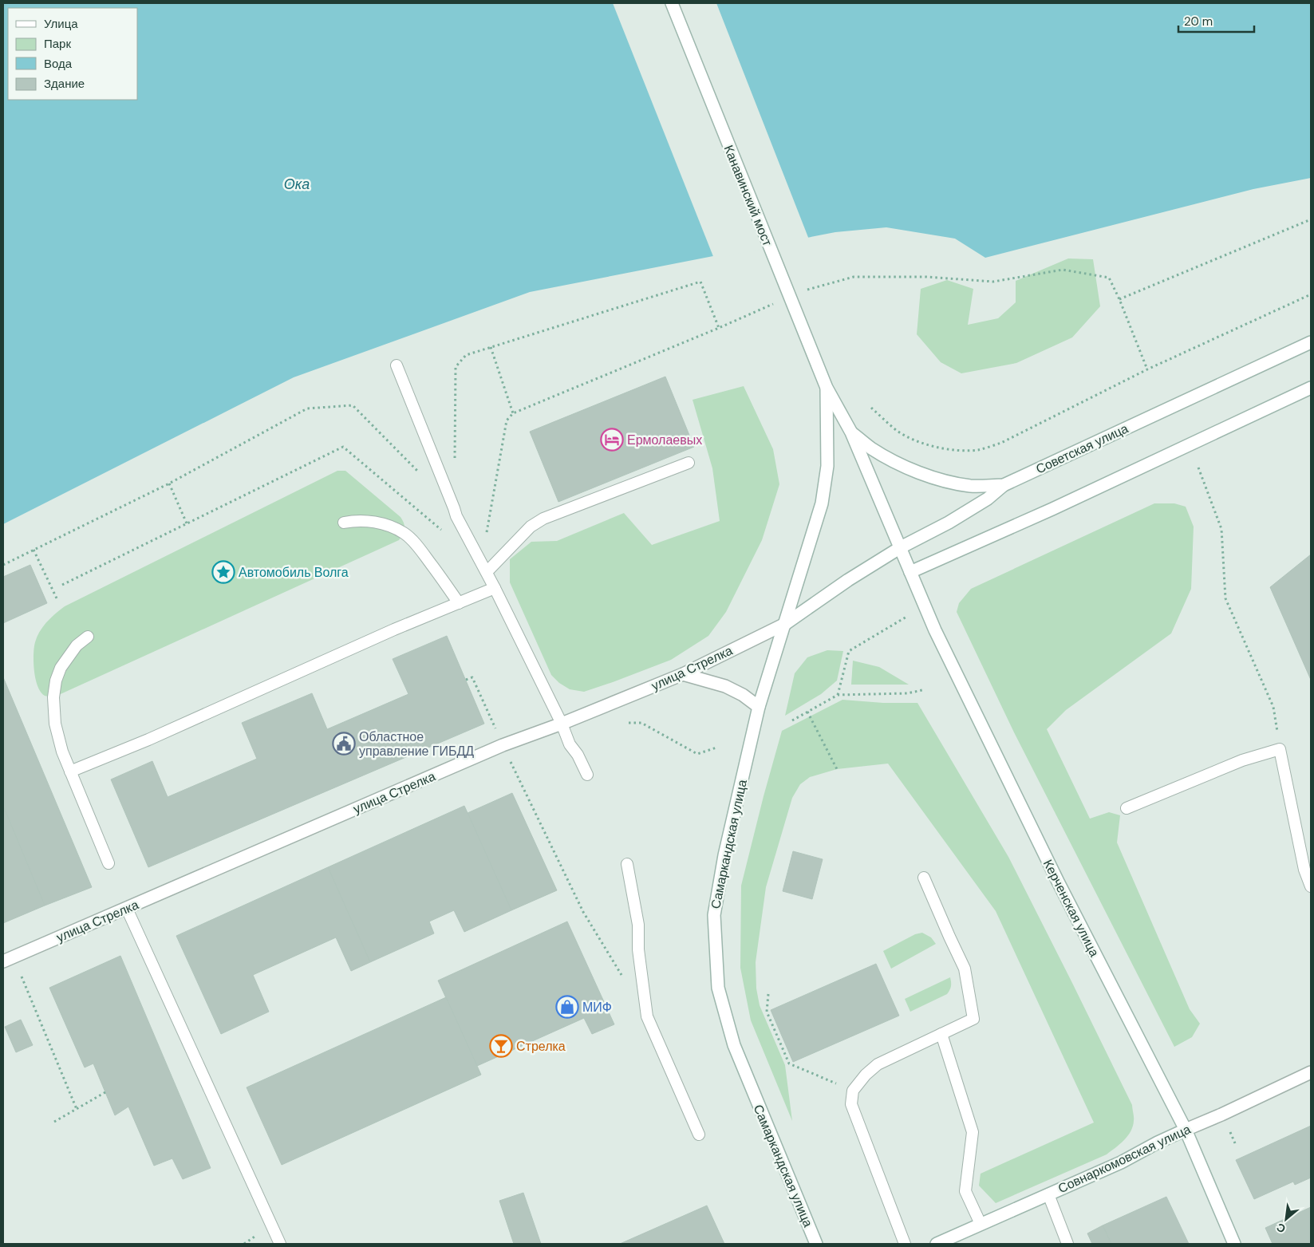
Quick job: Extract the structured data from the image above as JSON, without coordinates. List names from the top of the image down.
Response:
{
  "streets": {
    "main road": [
      "Канавинский мост",
      "Советская улица",
      "улица Стрелка",
      "Самаркандская улица",
      "Керченская улица",
      "Совнаркомовская улица"
    ]
  },
  "crossings": [
    ["Канавинский мост", "Самаркандская улица"],
    ["Канавинский мост", "Керченская улица"],
    ["Советская улица", "улица Стрелка"],
    ["Советская улица", "Керченская улица"],
    ["улица Стрелка", "Самаркандская улица"],
    ["улица Стрелка", "Керченская улица"],
    ["Самаркандская улица", "Керченская улица"],
    ["Керченская улица", "Совнаркомовская улица"]
  ],
  "water": ["Ока"],
  "places": {
    "hotel": ["Ермолаевых"],
    "place": ["Автомобиль Волга"],
    "public building": ["Областное управление ГИБДД"],
    "shop": ["МИФ"],
    "bar": ["Стрелка"]
  },
  "legend": [
    "Улица",
    "Парк",
    "Вода",
    "Здание"
  ],
  "scale_bar": "20 m",
  "north": "bottom left"
}
